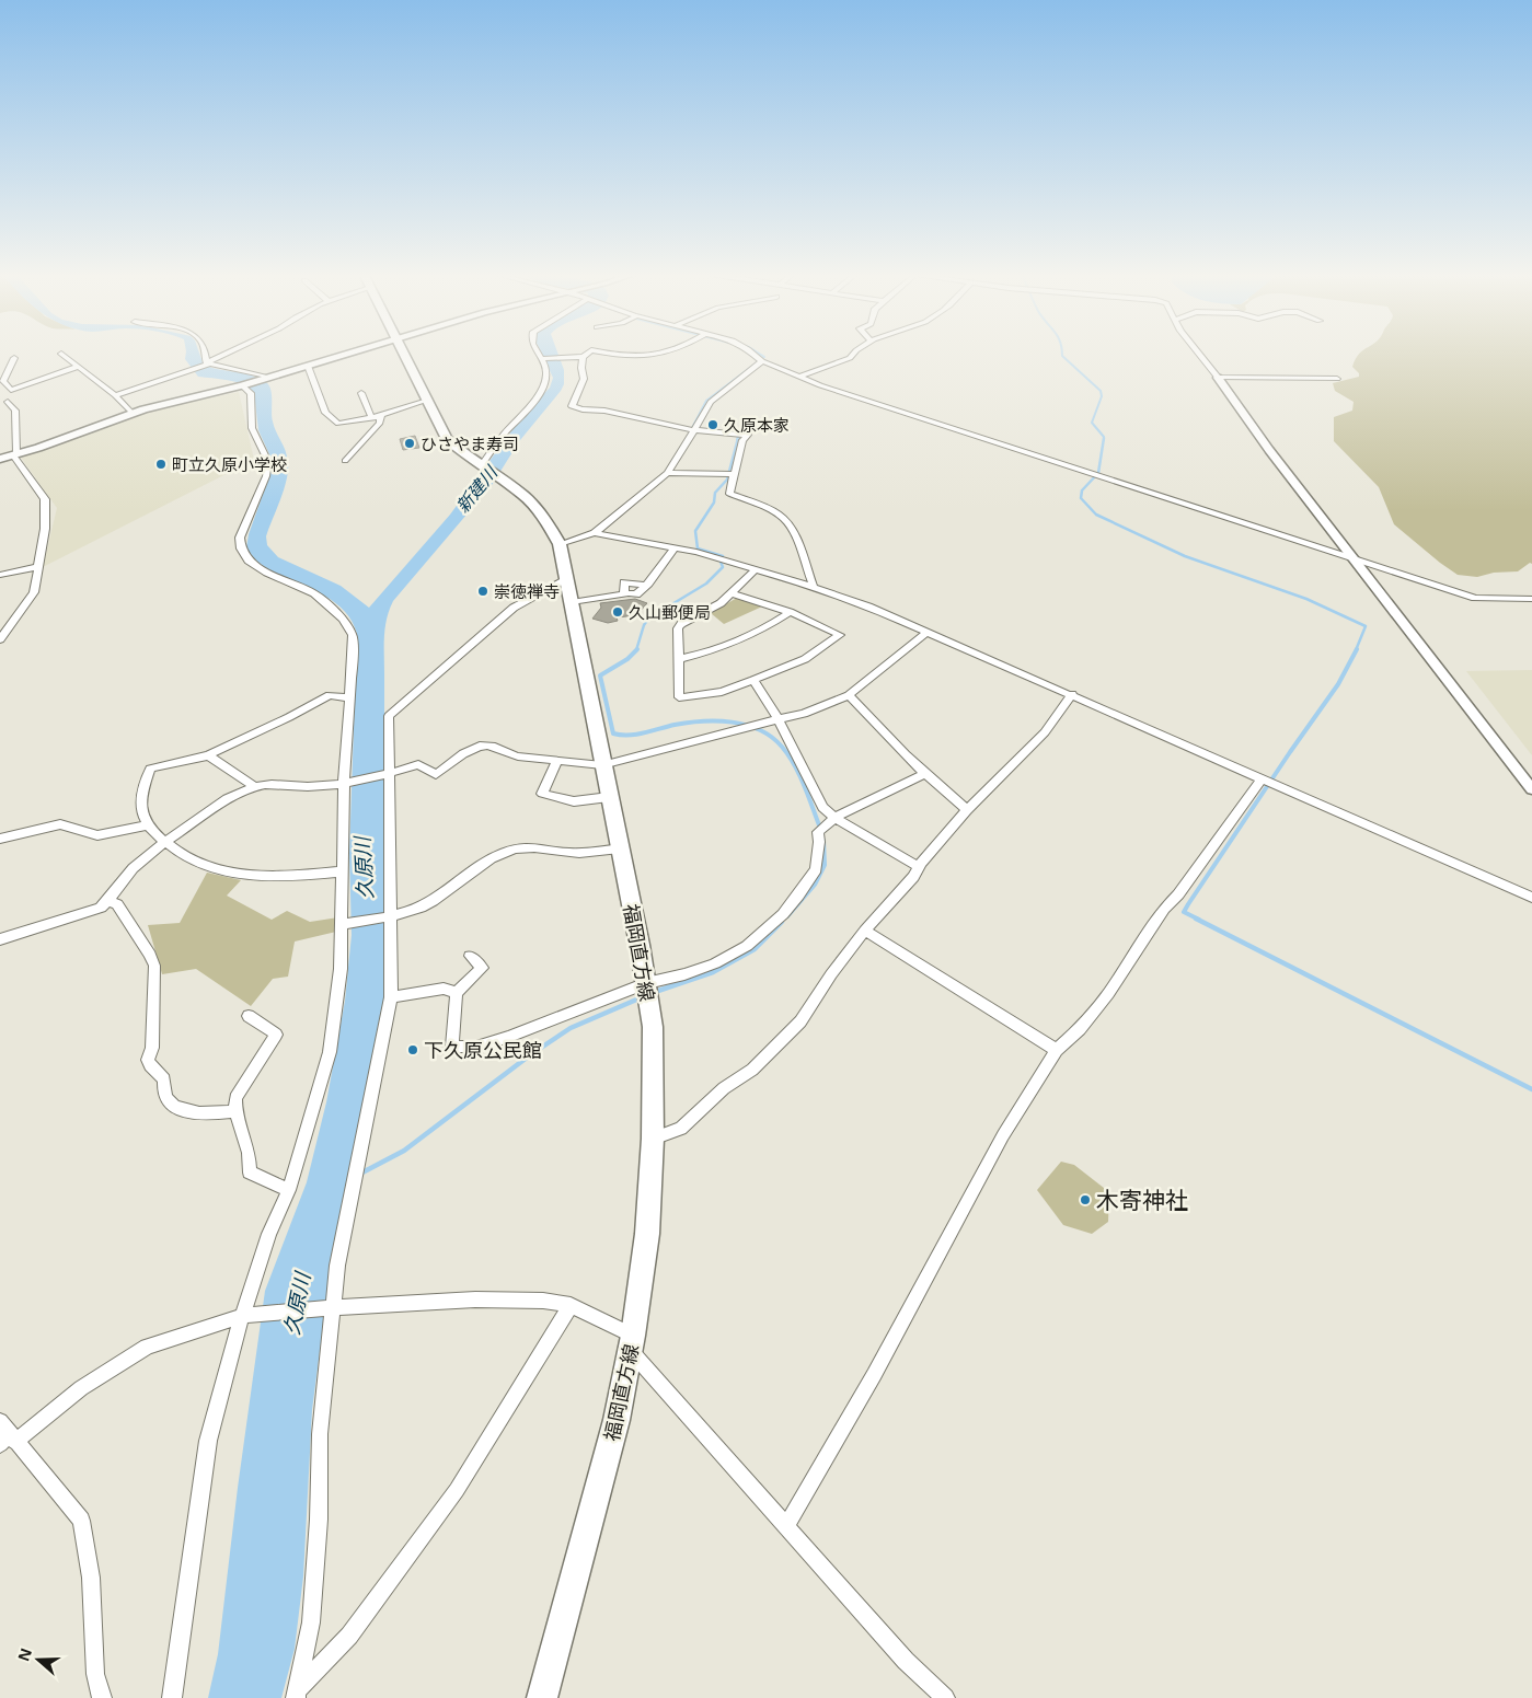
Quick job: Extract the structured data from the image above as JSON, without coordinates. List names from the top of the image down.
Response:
{
  "streets": {
    "main road": ["福岡直方線"]
  },
  "water": ["新建川", "久原川"],
  "places": [
    "久原本家",
    "ひさやま寿司",
    "町立久原小学校",
    "崇徳禅寺",
    "久山郵便局",
    "下久原公民館",
    "木寄神社"
  ],
  "north": "left"
}
